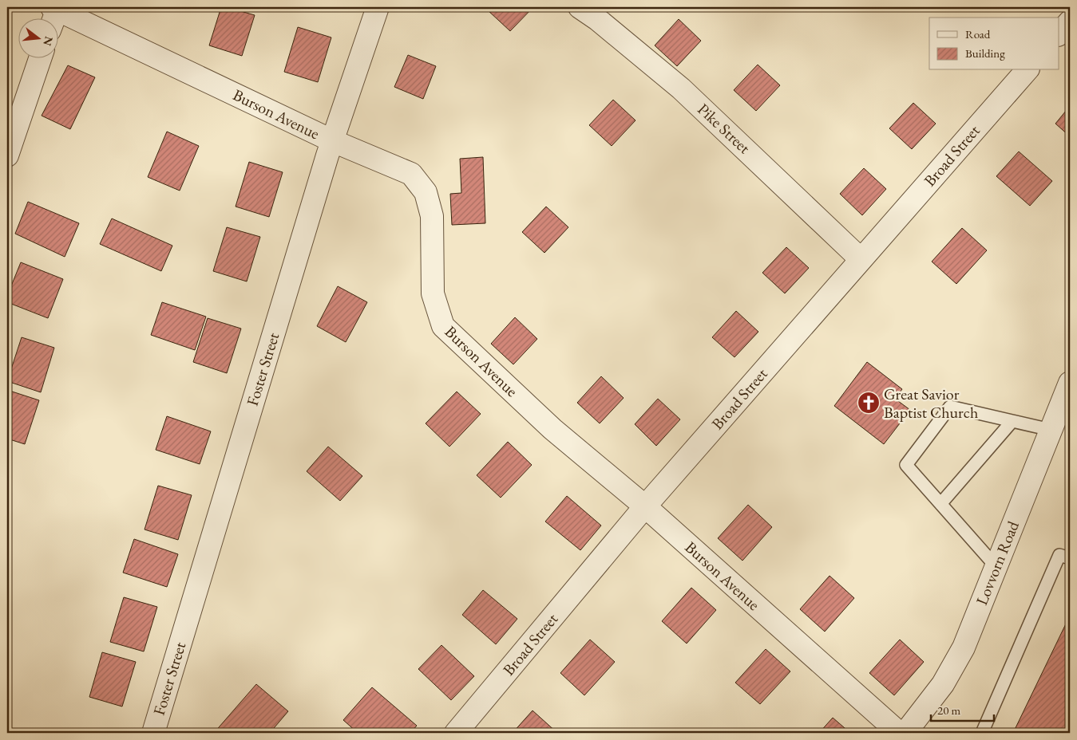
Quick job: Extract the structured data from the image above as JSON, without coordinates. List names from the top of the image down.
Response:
{
  "streets": {
    "street": [
      "Burson Avenue",
      "Pike Street",
      "Broad Street",
      "Foster Street",
      "Lovvorn Road"
    ]
  },
  "crossings": [
    ["Burson Avenue", "Broad Street"],
    ["Burson Avenue", "Foster Street"],
    ["Pike Street", "Broad Street"]
  ],
  "places": {
    "church": ["Great Savior Baptist Church"]
  },
  "legend": ["Road", "Building"],
  "scale_bar": "20 m",
  "north": "right"
}
